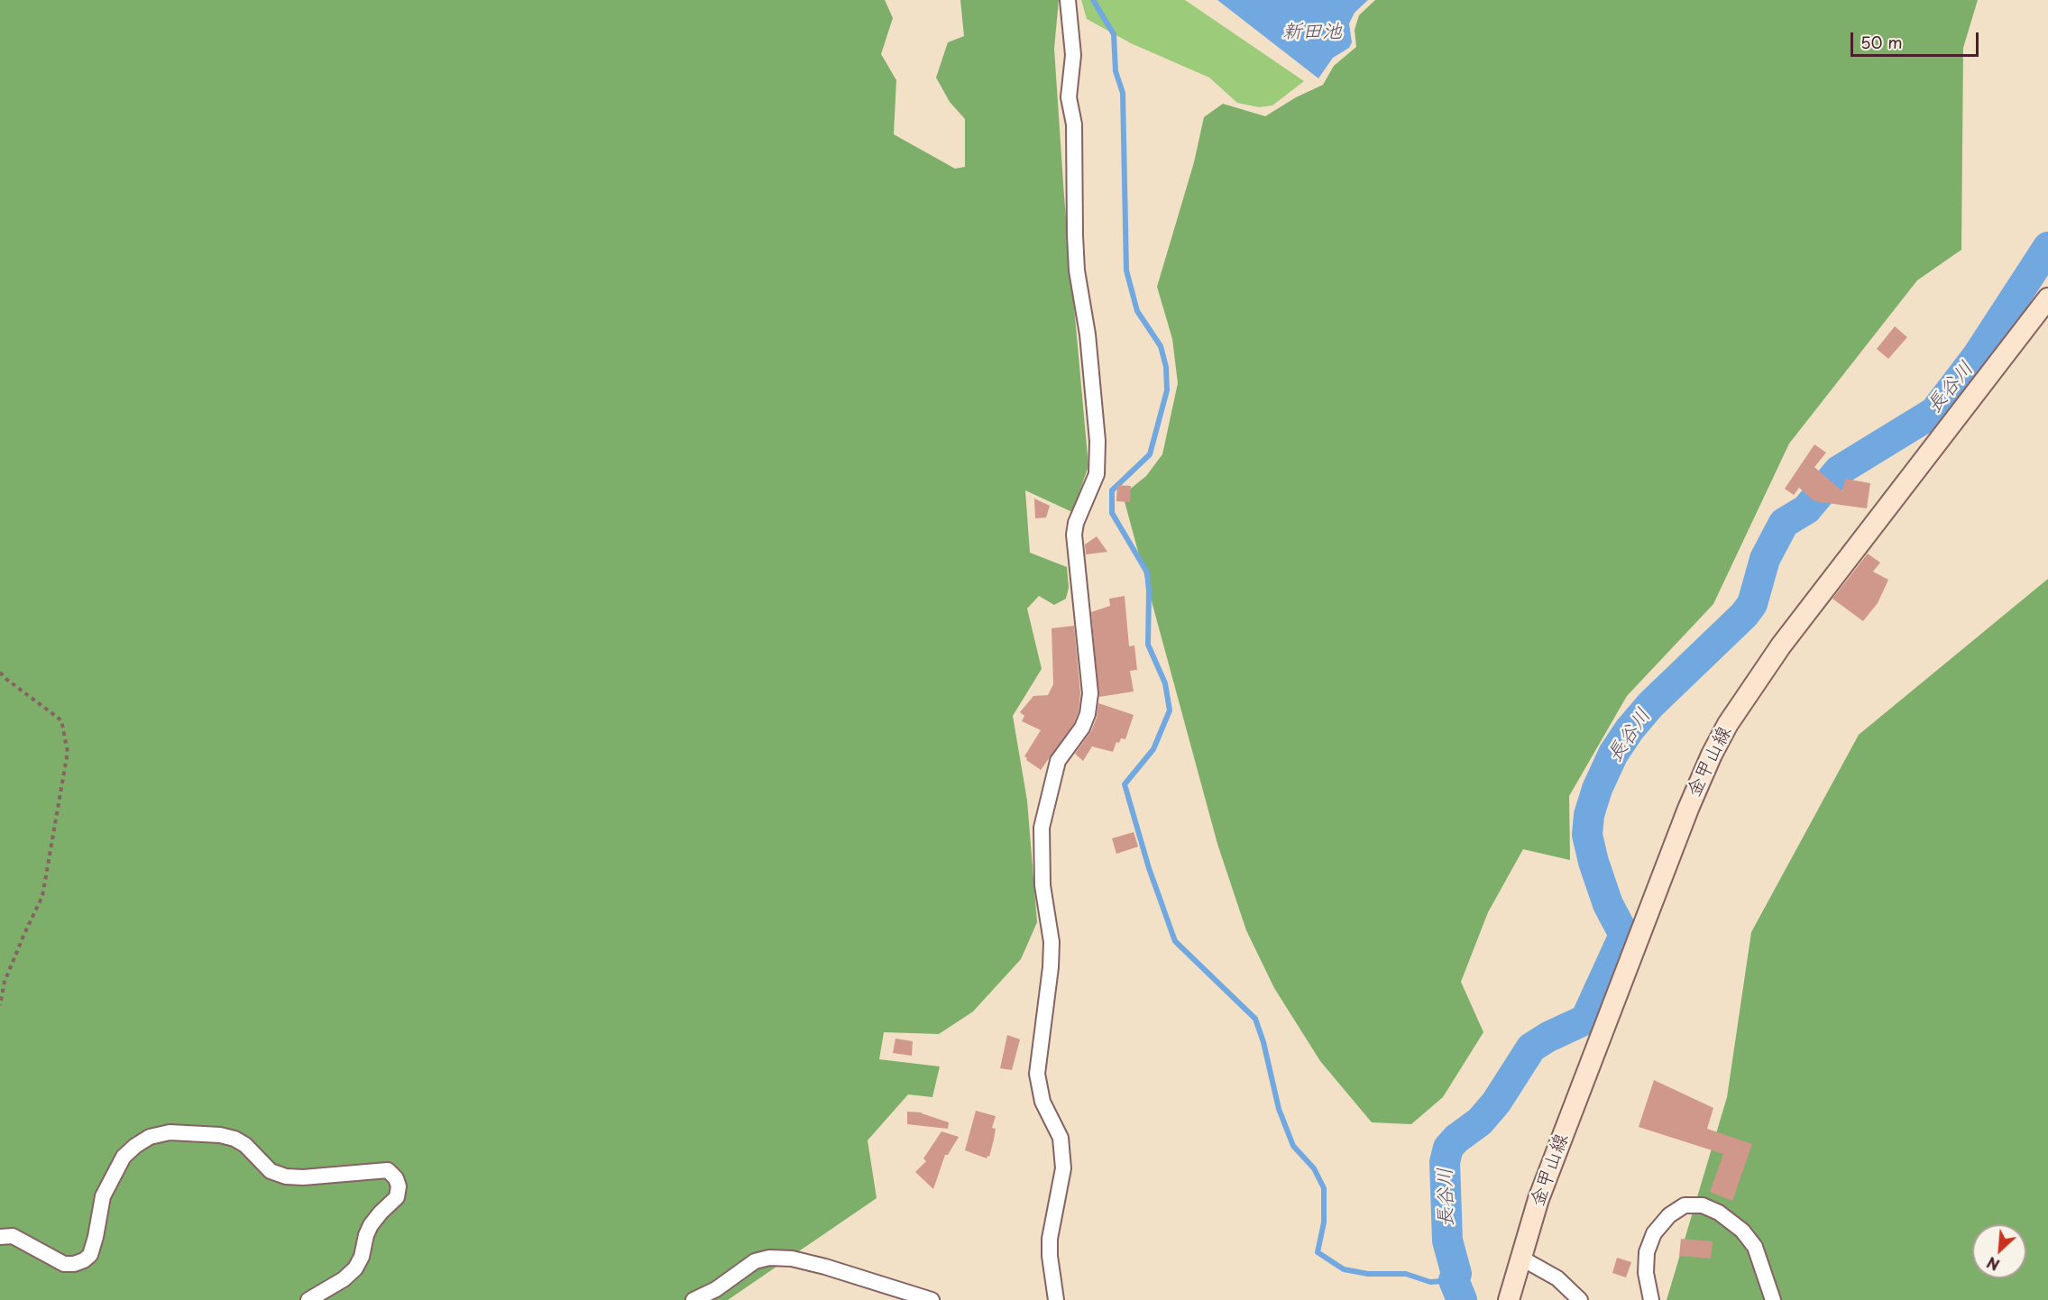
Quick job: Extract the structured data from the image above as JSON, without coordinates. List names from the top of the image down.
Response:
{
  "streets": {
    "main road": ["金甲山線"]
  },
  "water": ["新田池", "長谷川"],
  "scale_bar": "50 m",
  "north": "bottom left"
}
